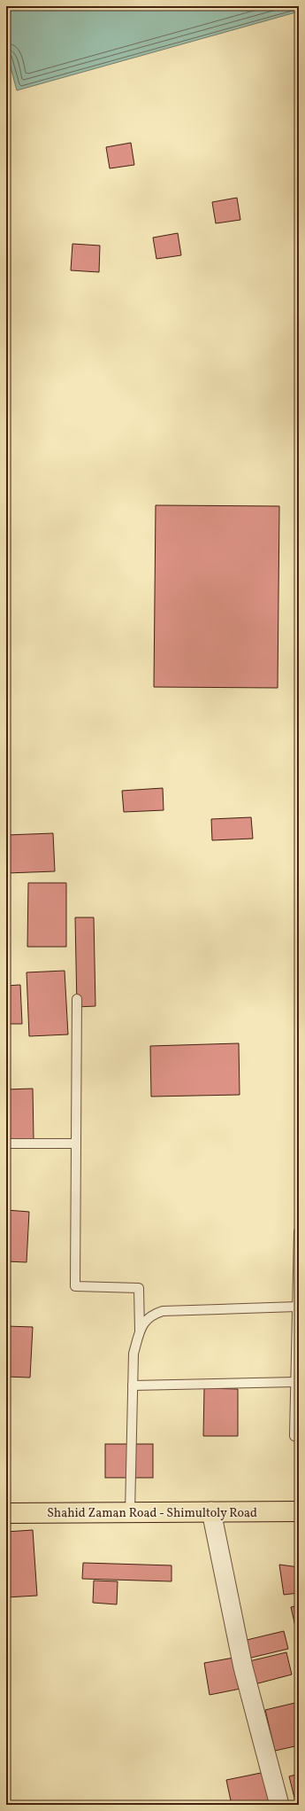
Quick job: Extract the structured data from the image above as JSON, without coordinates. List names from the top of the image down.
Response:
{
  "streets": {
    "main road": ["Shahid Zaman Road - Shimultoly Road"]
  }
}
